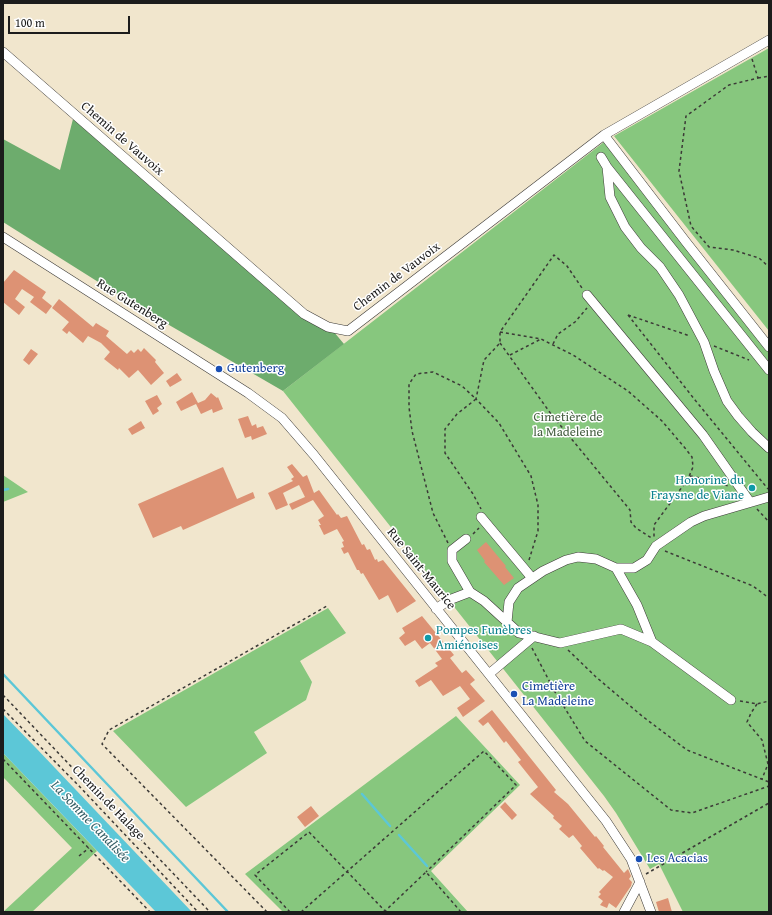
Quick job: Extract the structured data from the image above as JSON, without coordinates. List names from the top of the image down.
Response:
{
  "streets": {
    "street": ["Chemin de Vauvoix", "Rue Gutenberg", "Rue Saint-Maurice"],
    "path": ["Chemin de Halage"]
  },
  "crossings": [
    ["Rue Gutenberg", "Rue Saint-Maurice"]
  ],
  "water": ["La Somme Canalisée"],
  "parks": ["Cimetière de la Madeleine"],
  "places": [
    "Gutenberg",
    "Honorine du Fraysne de Viane",
    "Pompes Funèbres Amiénoises",
    "Cimetière La Madeleine",
    "Les Acacias"
  ],
  "scale_bar": "100 m"
}
